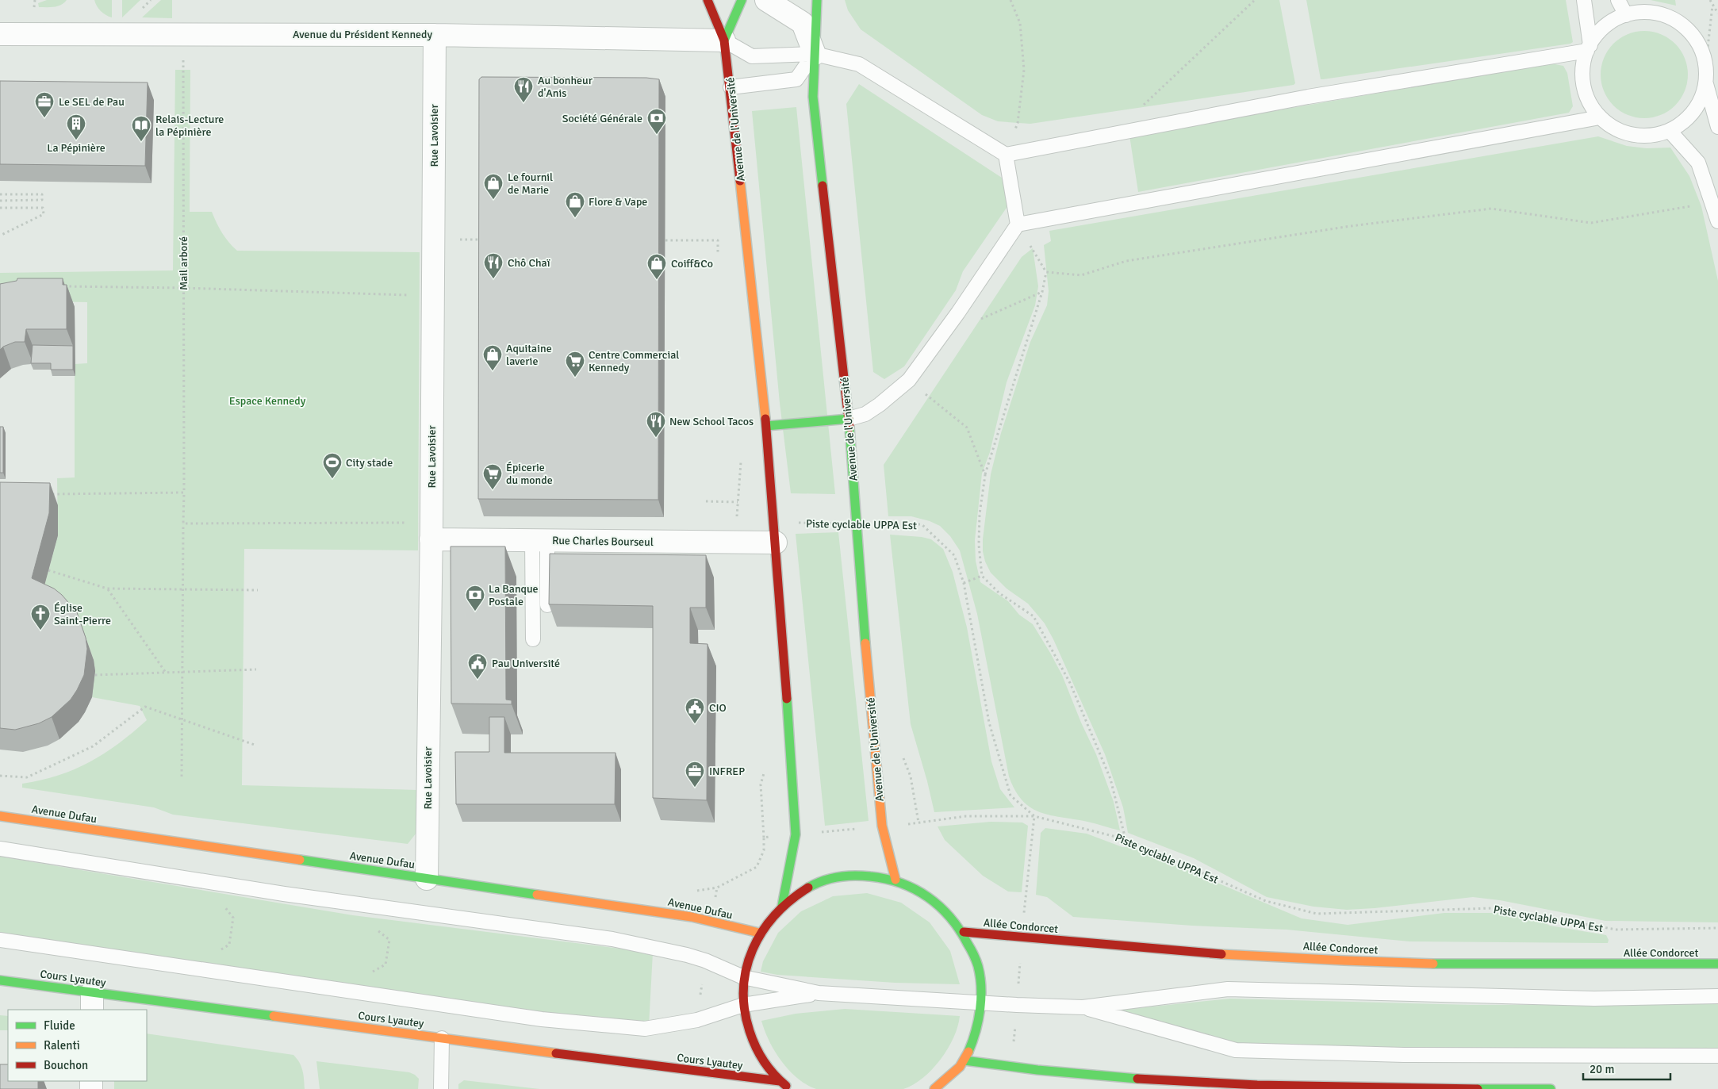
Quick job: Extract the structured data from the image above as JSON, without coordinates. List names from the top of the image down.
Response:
{
  "streets": {
    "main road": [
      "Avenue de l'Université",
      "Avenue Dufau",
      "Allée Condorcet",
      "Cours Lyautey"
    ],
    "street": ["Avenue du Président Kennedy", "Rue Lavoisier", "Rue Charles Bourseul"],
    "path": ["Mail arboré", "Piste cyclable UPPA Est"]
  },
  "crossings": [
    ["Avenue du Président Kennedy", "Avenue de l'Université"],
    ["Avenue du Président Kennedy", "Rue Lavoisier"],
    ["Avenue du Président Kennedy", "Mail arboré"],
    ["Avenue de l'Université", "Piste cyclable UPPA Est"],
    ["Avenue de l'Université", "Rue Charles Bourseul"],
    ["Rue Lavoisier", "Rue Charles Bourseul"],
    ["Rue Lavoisier", "Avenue Dufau"],
    ["Piste cyclable UPPA Est", "Rue Charles Bourseul"]
  ],
  "parks": ["Espace Kennedy"],
  "places": {
    "restaurant": ["Au bonheur d'Anis", "Chô Chaï", "New School Tacos"],
    "office": ["Le SEL de Pau", "INFREP"],
    "bank": ["Société Générale", "La Banque Postale"],
    "building": ["La Pépinière"],
    "library": ["Relais-Lecture la Pépinière"],
    "shop": [
      "Le fournil de Marie",
      "Flore & Vape",
      "Coiff&Co",
      "Aquitaine laverie"
    ],
    "supermarket": ["Centre Commercial Kennedy", "Épicerie du monde"],
    "sports": ["City stade"],
    "church": ["Église Saint-Pierre"],
    "public building": ["Pau Université", "CIO"]
  },
  "legend": ["Fluide", "Ralenti", "Bouchon"],
  "scale_bar": "20 m"
}
